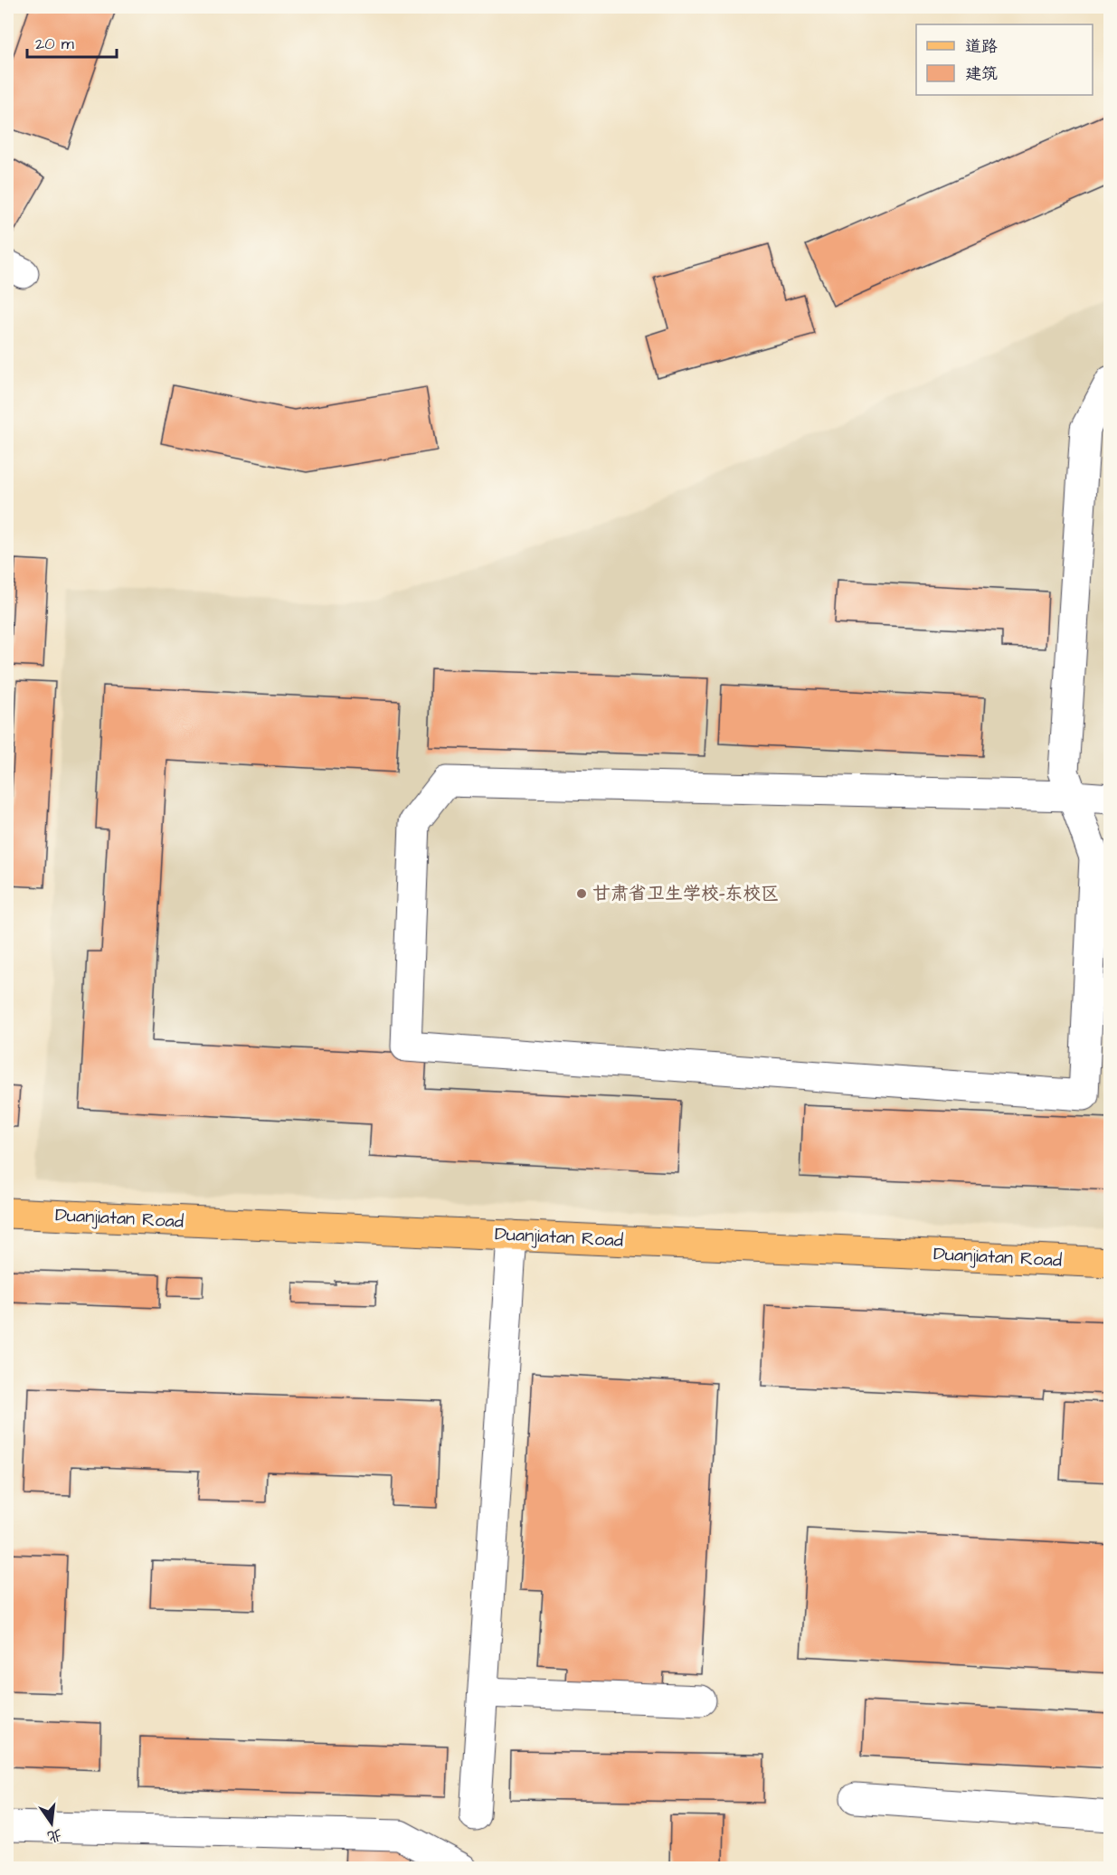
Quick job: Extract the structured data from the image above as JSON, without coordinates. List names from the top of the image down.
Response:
{
  "streets": {
    "main road": ["Duanjiatan Road"]
  },
  "places": ["甘肃省卫生学校-东校区"],
  "legend": ["道路", "建筑"],
  "scale_bar": "20 m",
  "north": "bottom"
}
